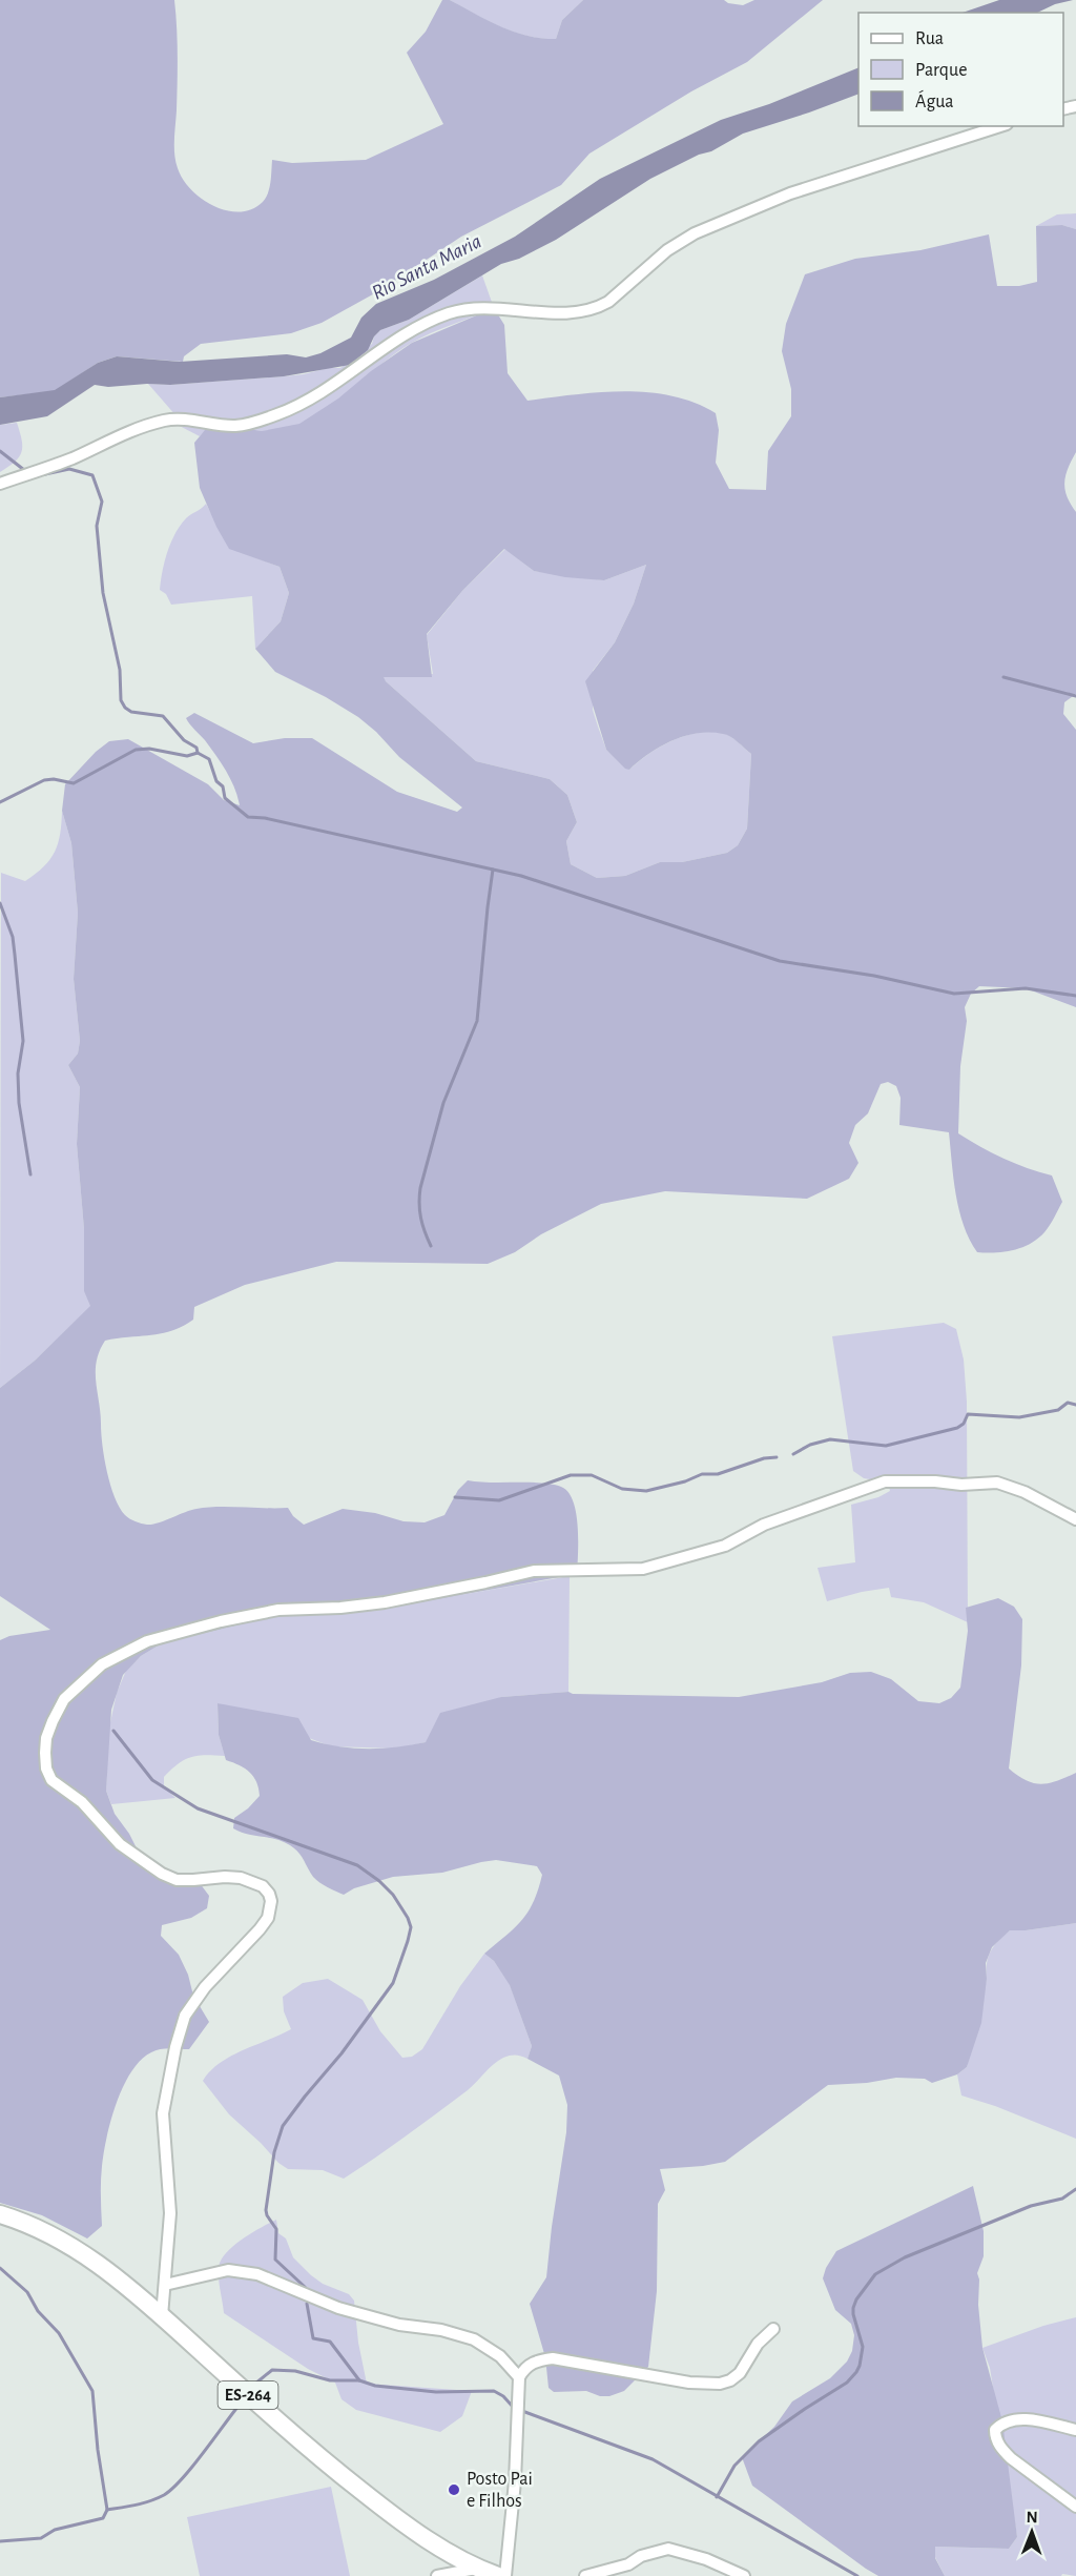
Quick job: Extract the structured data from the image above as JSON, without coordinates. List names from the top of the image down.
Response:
{
  "streets": {
    "main road": ["ES-264"]
  },
  "water": ["Rio Santa Maria"],
  "places": ["Posto Pai e Filhos"],
  "legend": ["Rua", "Parque", "Água"],
  "north": "top"
}
